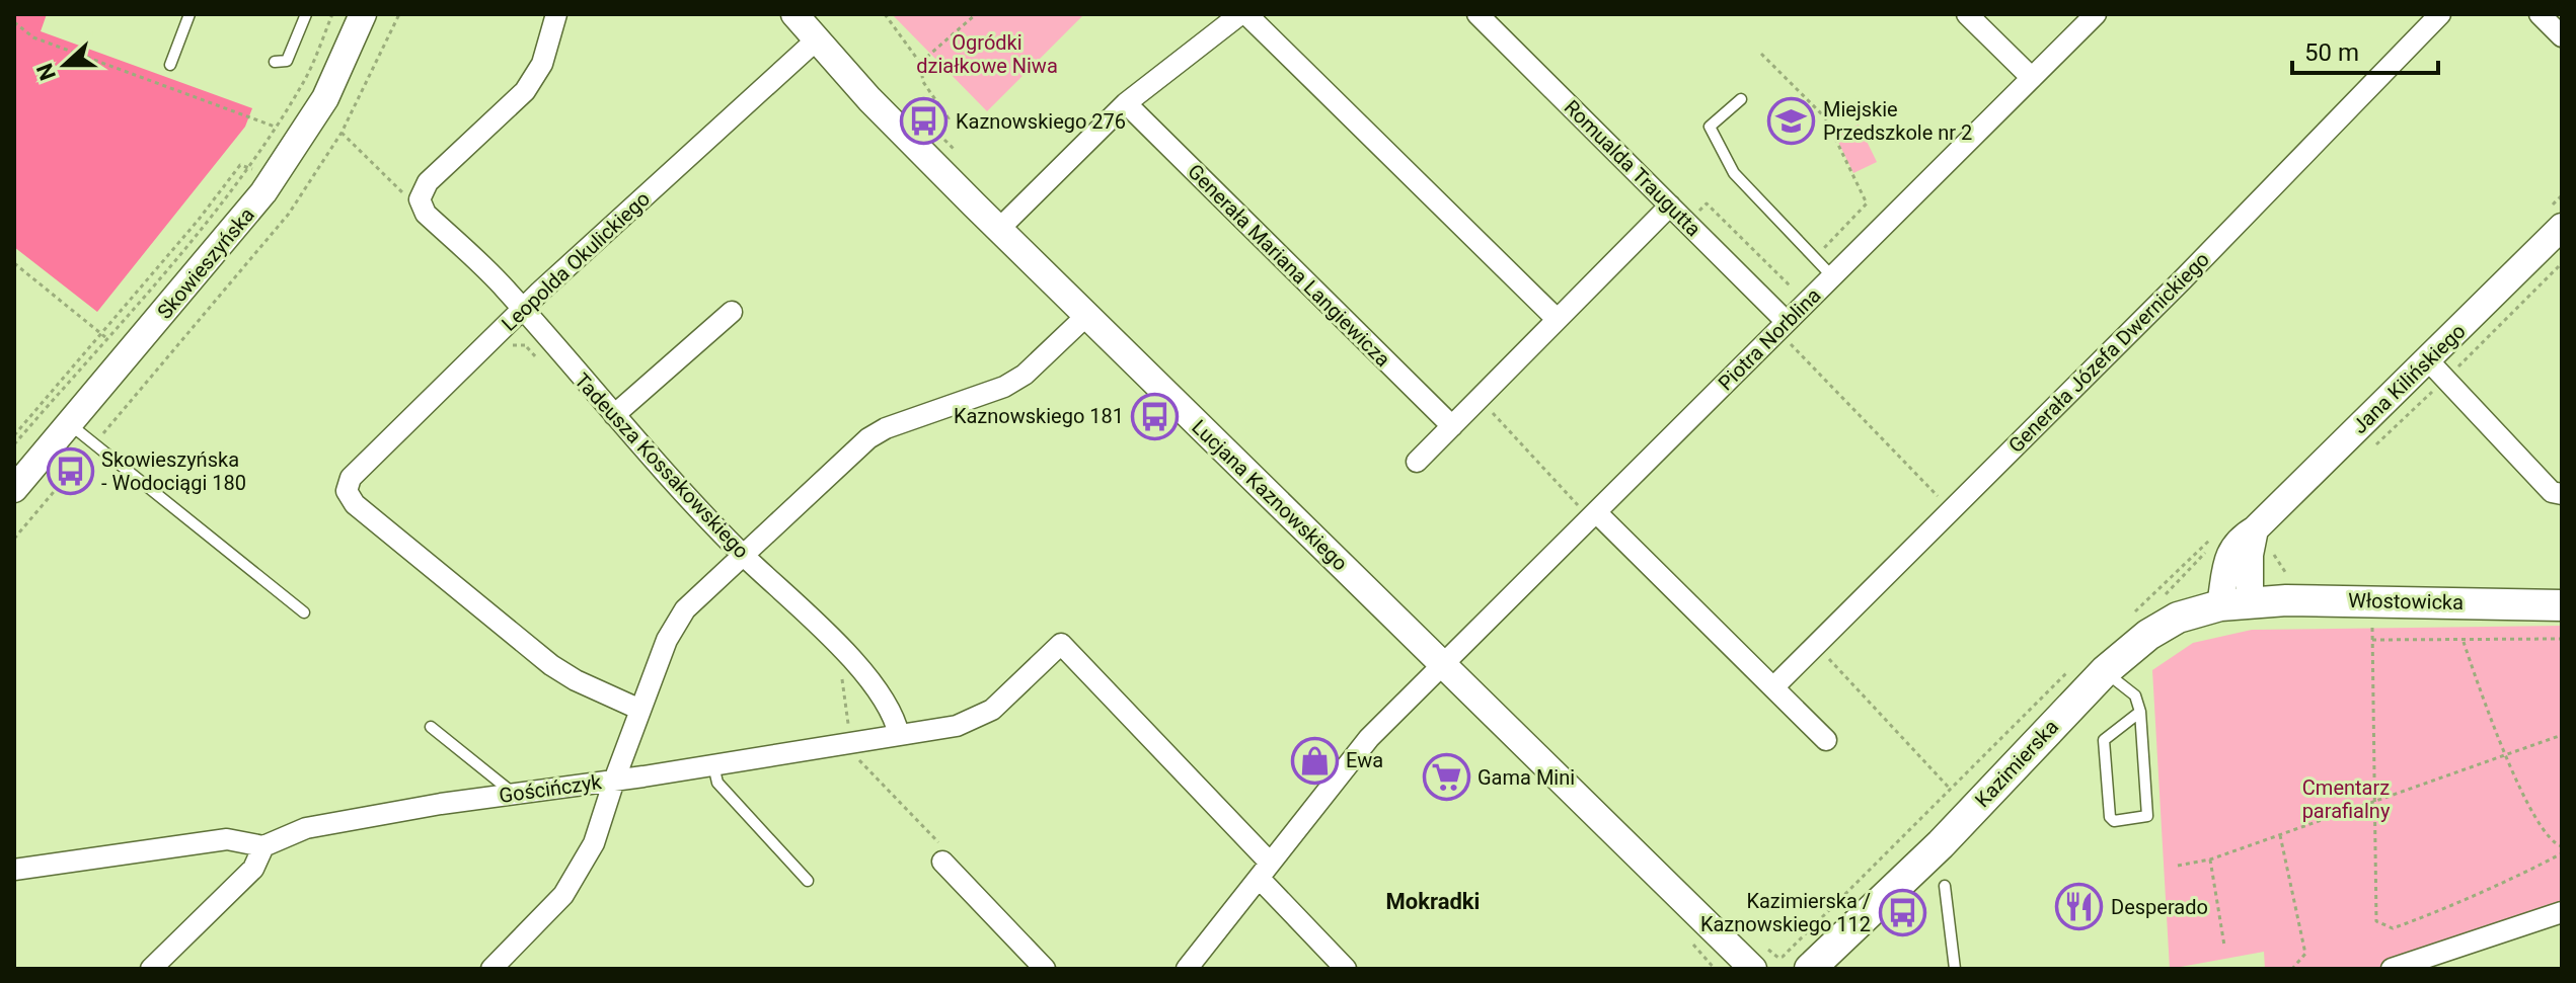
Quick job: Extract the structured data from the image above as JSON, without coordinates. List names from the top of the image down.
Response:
{
  "streets": {
    "main road": ["Włostowicka", "Kazimierska"],
    "street": [
      "Romualda Traugutta",
      "Leopolda Okulickiego",
      "Skowieszyńska",
      "Generała Mariana Langiewicza",
      "Piotra Norblina",
      "Generała Józefa Dwernickiego",
      "Jana Kilińskiego",
      "Tadeusza Kossakowskiego",
      "Lucjana Kaznowskiego",
      "Gościńczyk"
    ]
  },
  "crossings": [
    ["Romualda Traugutta", "Piotra Norblina"],
    ["Leopolda Okulickiego", "Tadeusza Kossakowskiego"],
    ["Leopolda Okulickiego", "Lucjana Kaznowskiego"],
    ["Piotra Norblina", "Lucjana Kaznowskiego"],
    ["Piotra Norblina", "Gościńczyk"],
    ["Jana Kilińskiego", "Włostowicka"],
    ["Jana Kilińskiego", "Kazimierska"],
    ["Tadeusza Kossakowskiego", "Gościńczyk"],
    ["Włostowicka", "Kazimierska"]
  ],
  "districts": ["Mokradki"],
  "parks": ["Ogródki działkowe Niwa", "Cmentarz parafialny"],
  "places": {
    "school or university": ["Miejskie Przedszkole nr 2"],
    "bus stop": [
      "Kaznowskiego 276",
      "Kaznowskiego 181",
      "Skowieszyńska - Wodociągi 180",
      "Kazimierska / Kaznowskiego 112"
    ],
    "shop": ["Ewa"],
    "supermarket": ["Gama Mini"],
    "restaurant": ["Desperado"]
  },
  "scale_bar": "50 m",
  "north": "left"
}
